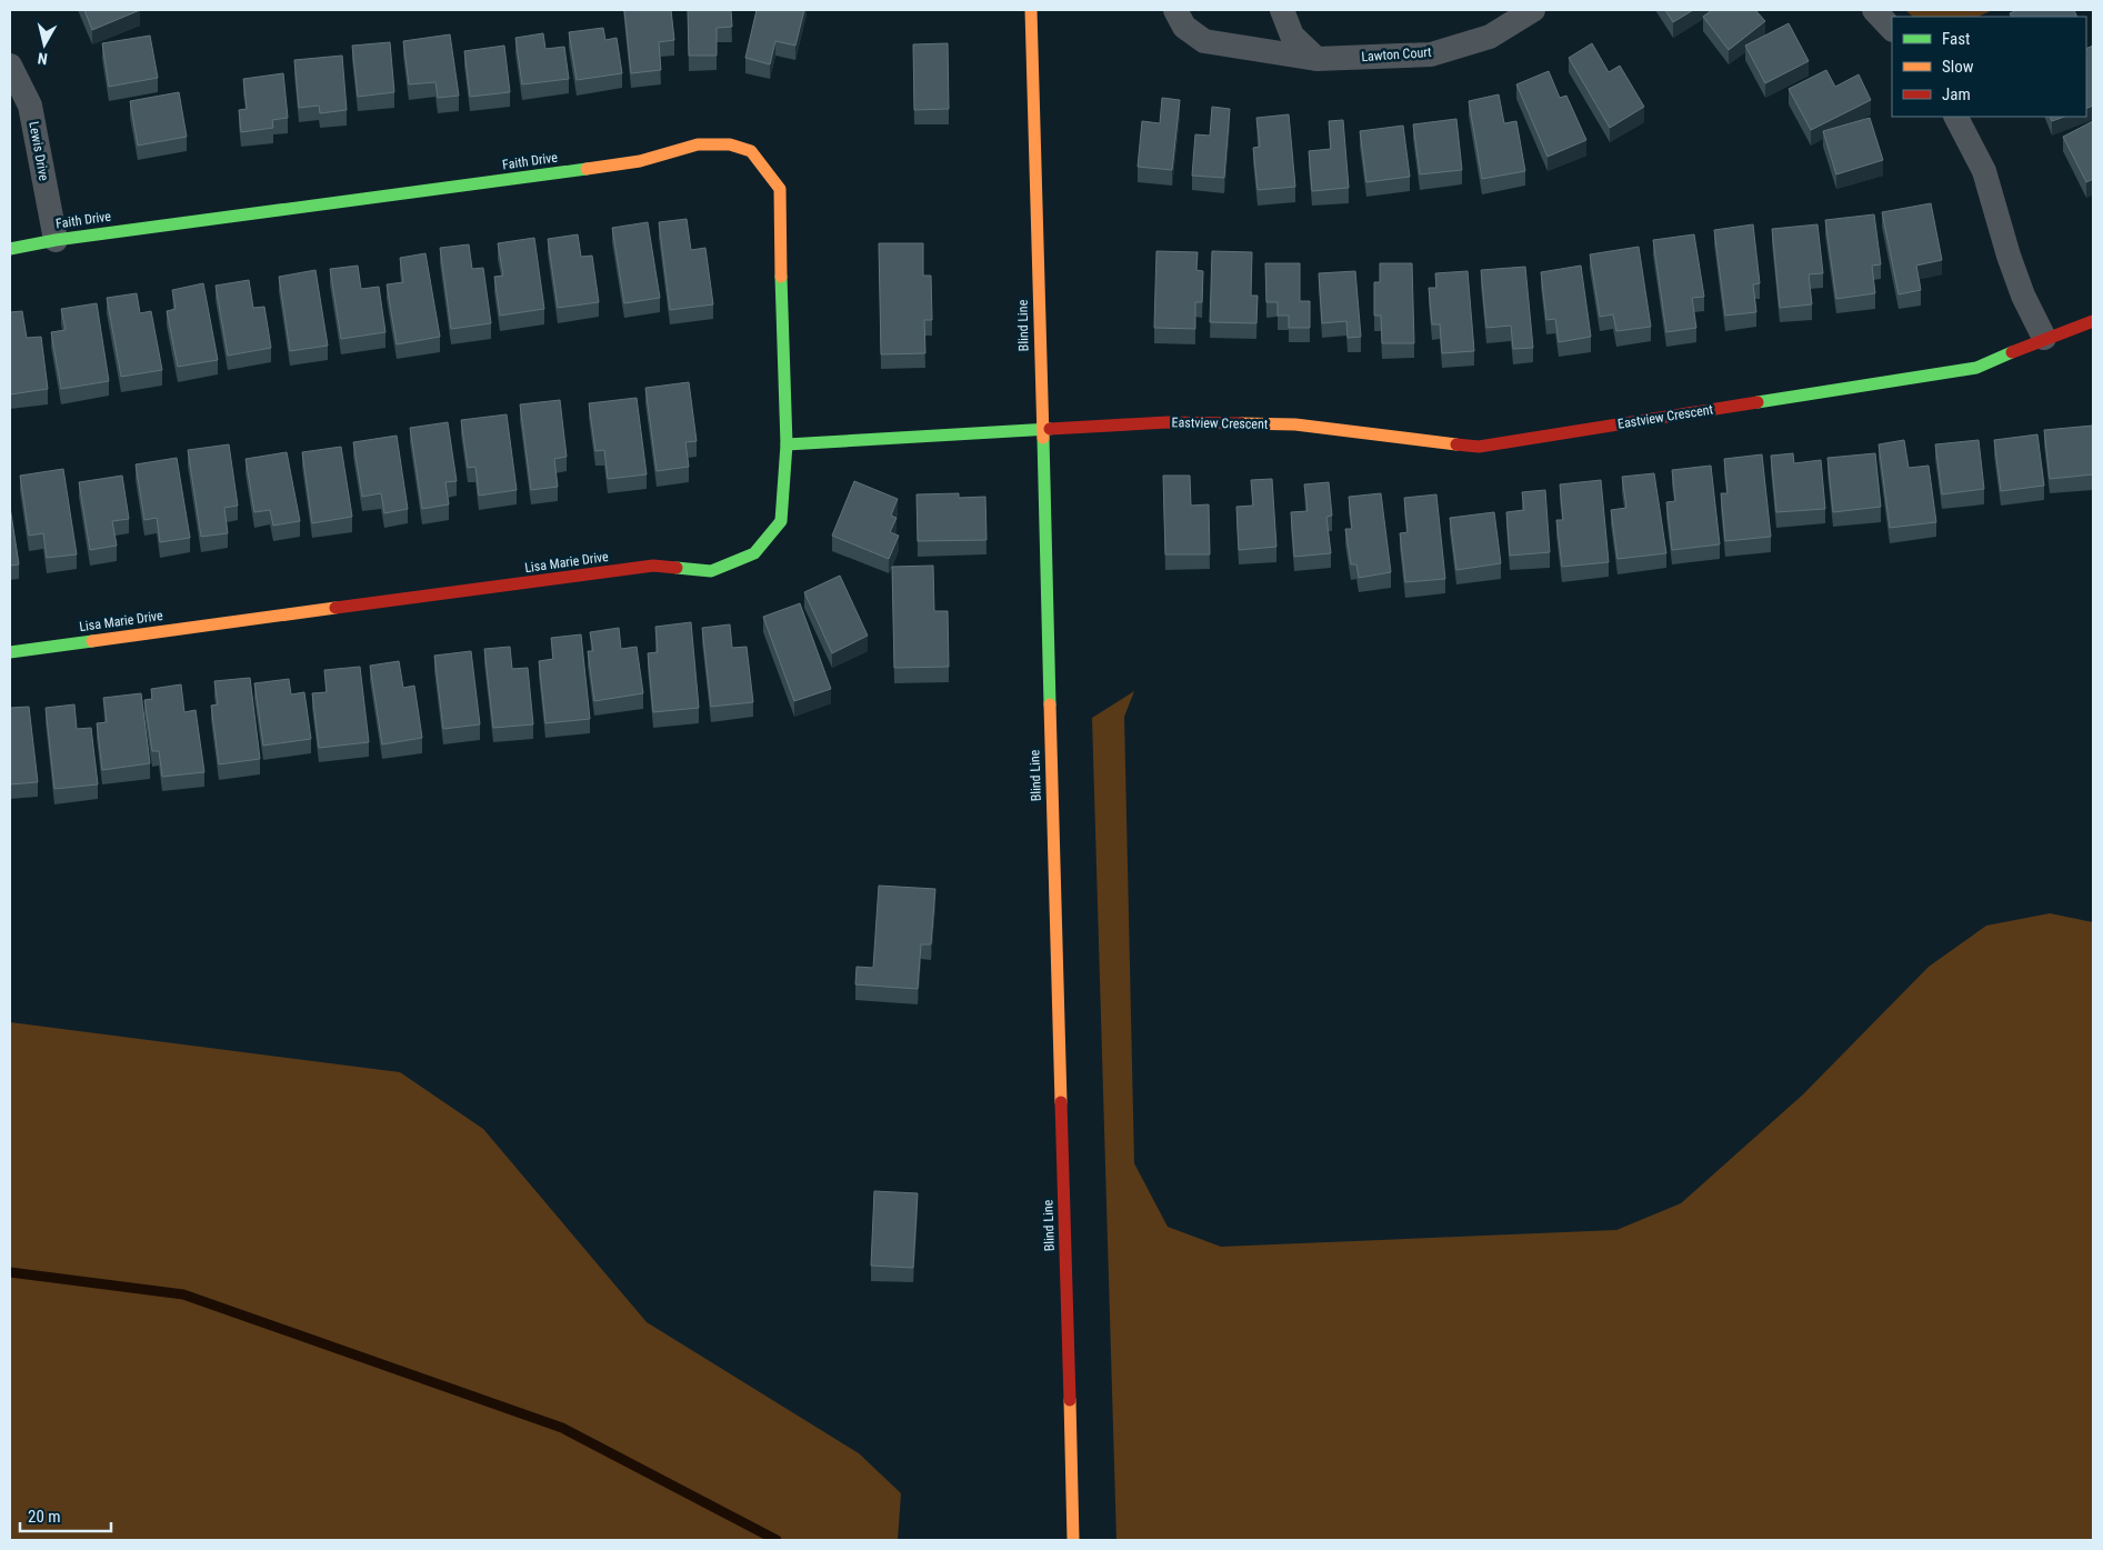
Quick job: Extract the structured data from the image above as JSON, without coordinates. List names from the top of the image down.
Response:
{
  "streets": {
    "street": [
      "Lawton Court",
      "Lewis Drive",
      "Faith Drive",
      "Blind Line",
      "Eastview Crescent",
      "Lisa Marie Drive"
    ]
  },
  "crossings": [
    ["Lewis Drive", "Faith Drive"],
    ["Faith Drive", "Lisa Marie Drive"],
    ["Blind Line", "Eastview Crescent"]
  ],
  "legend": ["Fast", "Slow", "Jam"],
  "scale_bar": "20 m",
  "north": "bottom"
}
